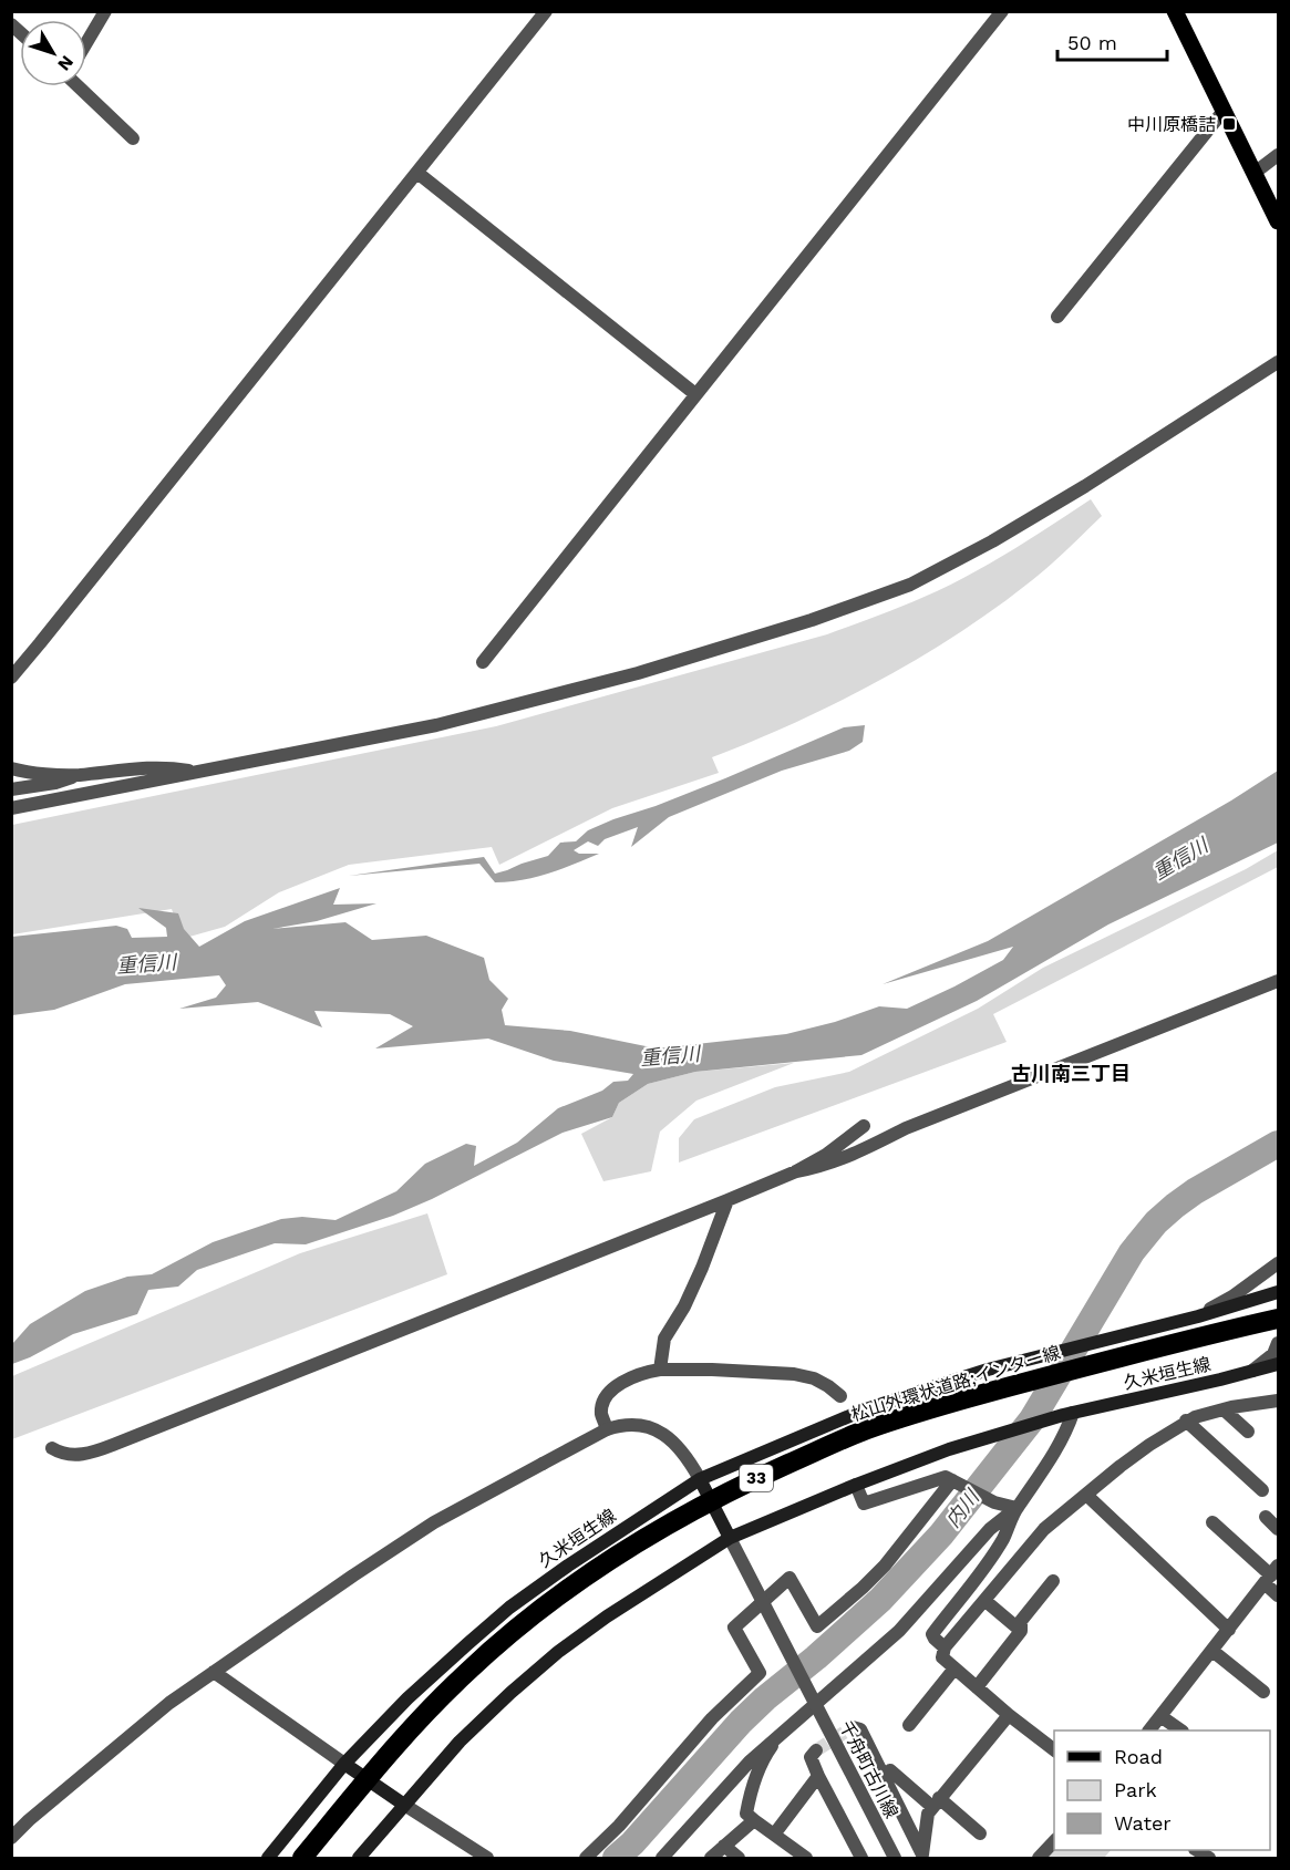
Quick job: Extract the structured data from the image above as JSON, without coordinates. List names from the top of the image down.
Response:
{
  "streets": {
    "highway": ["松山外環状道路;インター線", "33"],
    "main road": ["久米垣生線"],
    "street": ["千舟町古川線"]
  },
  "districts": ["古川南三丁目"],
  "water": ["重信川", "内川"],
  "places": {
    "transit": ["中川原橋詰"]
  },
  "legend": ["Road", "Park", "Water"],
  "scale_bar": "50 m",
  "north": "bottom right"
}
